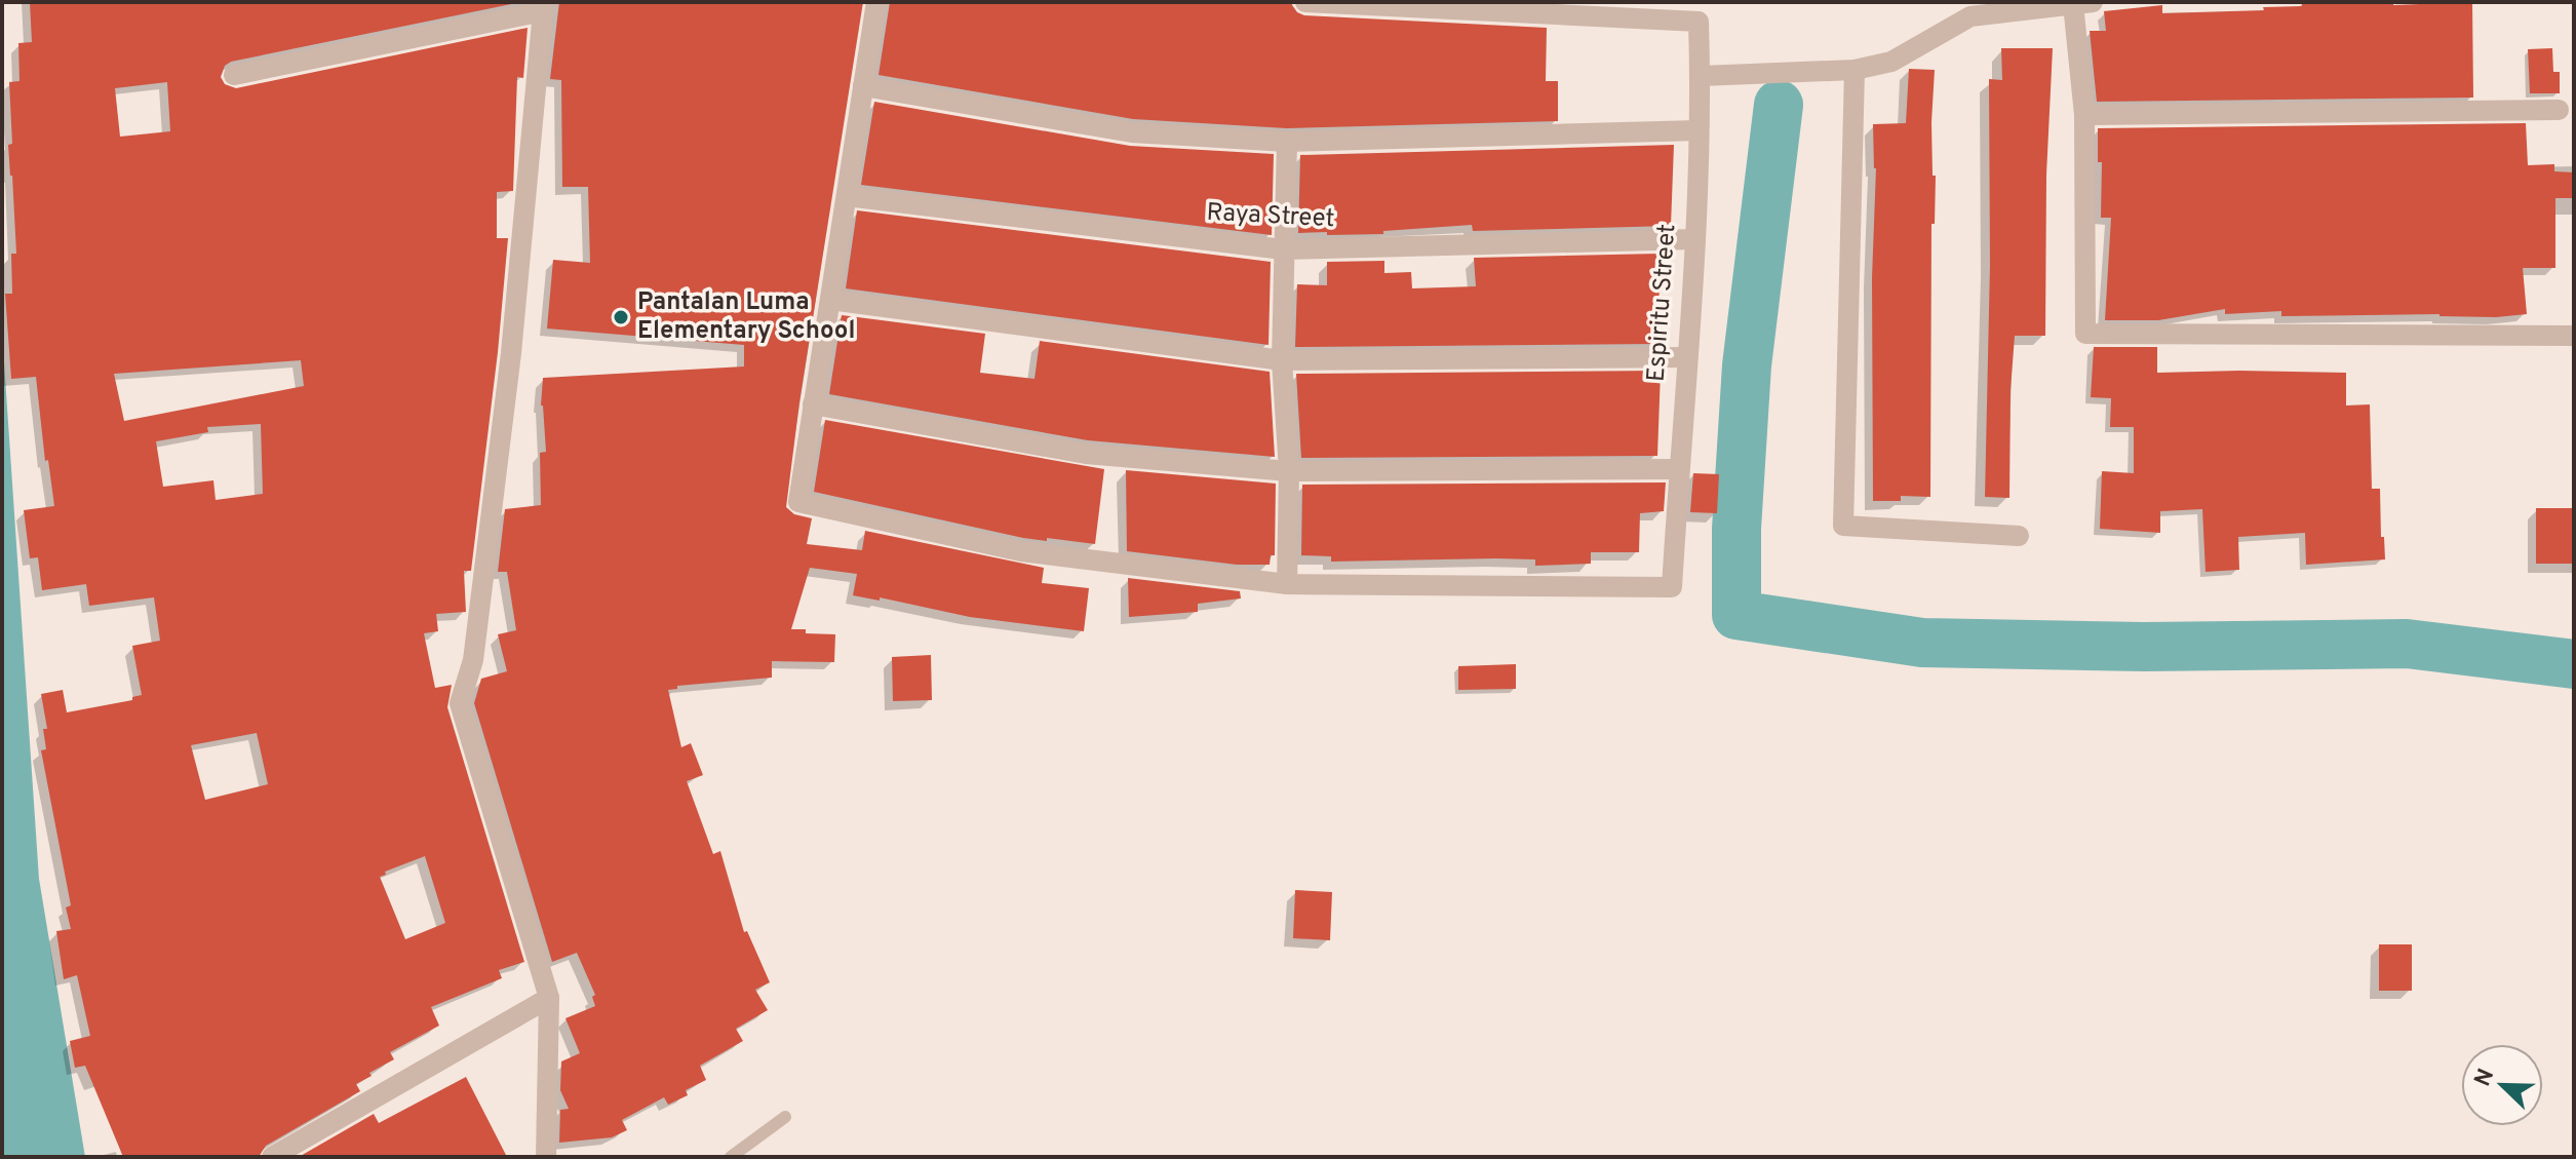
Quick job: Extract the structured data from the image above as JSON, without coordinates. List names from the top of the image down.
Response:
{
  "streets": {
    "street": ["Raya Street", "Espiritu Street"]
  },
  "crossings": [
    ["Raya Street", "Espiritu Street"]
  ],
  "places": ["Pantalan Luma Elementary School"],
  "north": "top left"
}
